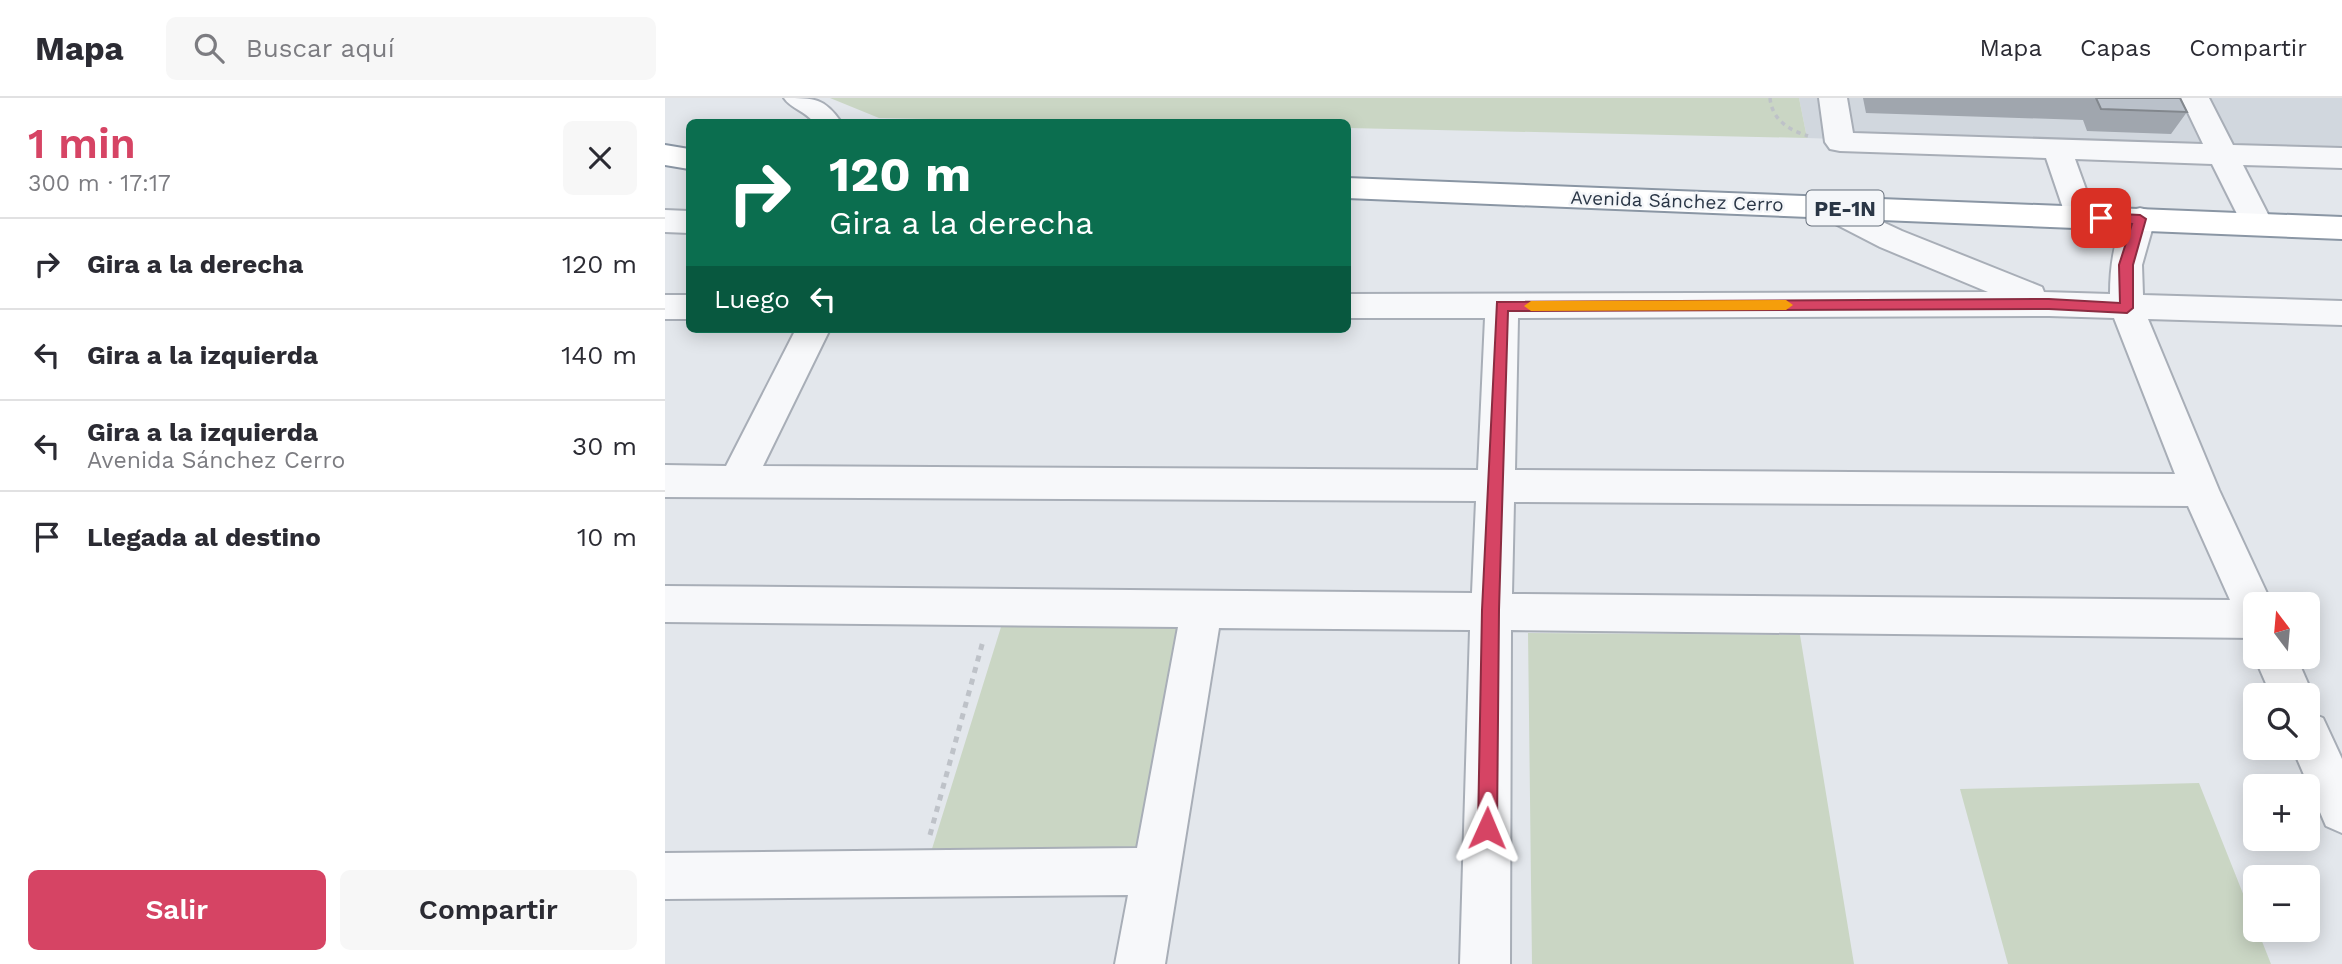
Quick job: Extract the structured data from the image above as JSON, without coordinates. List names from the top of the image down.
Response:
{
  "streets": {
    "highway": ["Avenida Sánchez Cerro", "PE-1N"]
  },
  "north": "top",
  "page": {
    "header": "Mapa",
    "search": "Buscar aquí",
    "nav": ["Mapa", "Capas", "Compartir"],
    "heading": ["1 min", "300 m · 17:17"],
    "turn": ["120 m", "Gira a la derecha"],
    "list": [
      {
        "name": "Gira a la derecha",
        "value": "120 m"
      },
      {
        "name": "Gira a la izquierda",
        "value": "140 m"
      },
      {
        "name": "Gira a la izquierda",
        "note": "Avenida Sánchez Cerro",
        "value": "30 m"
      },
      {
        "name": "Llegada al destino",
        "value": "10 m"
      }
    ],
    "then": "Luego",
    "map_buttons": ["+", "−"],
    "buttons": ["Salir", "Compartir"]
  }
}
